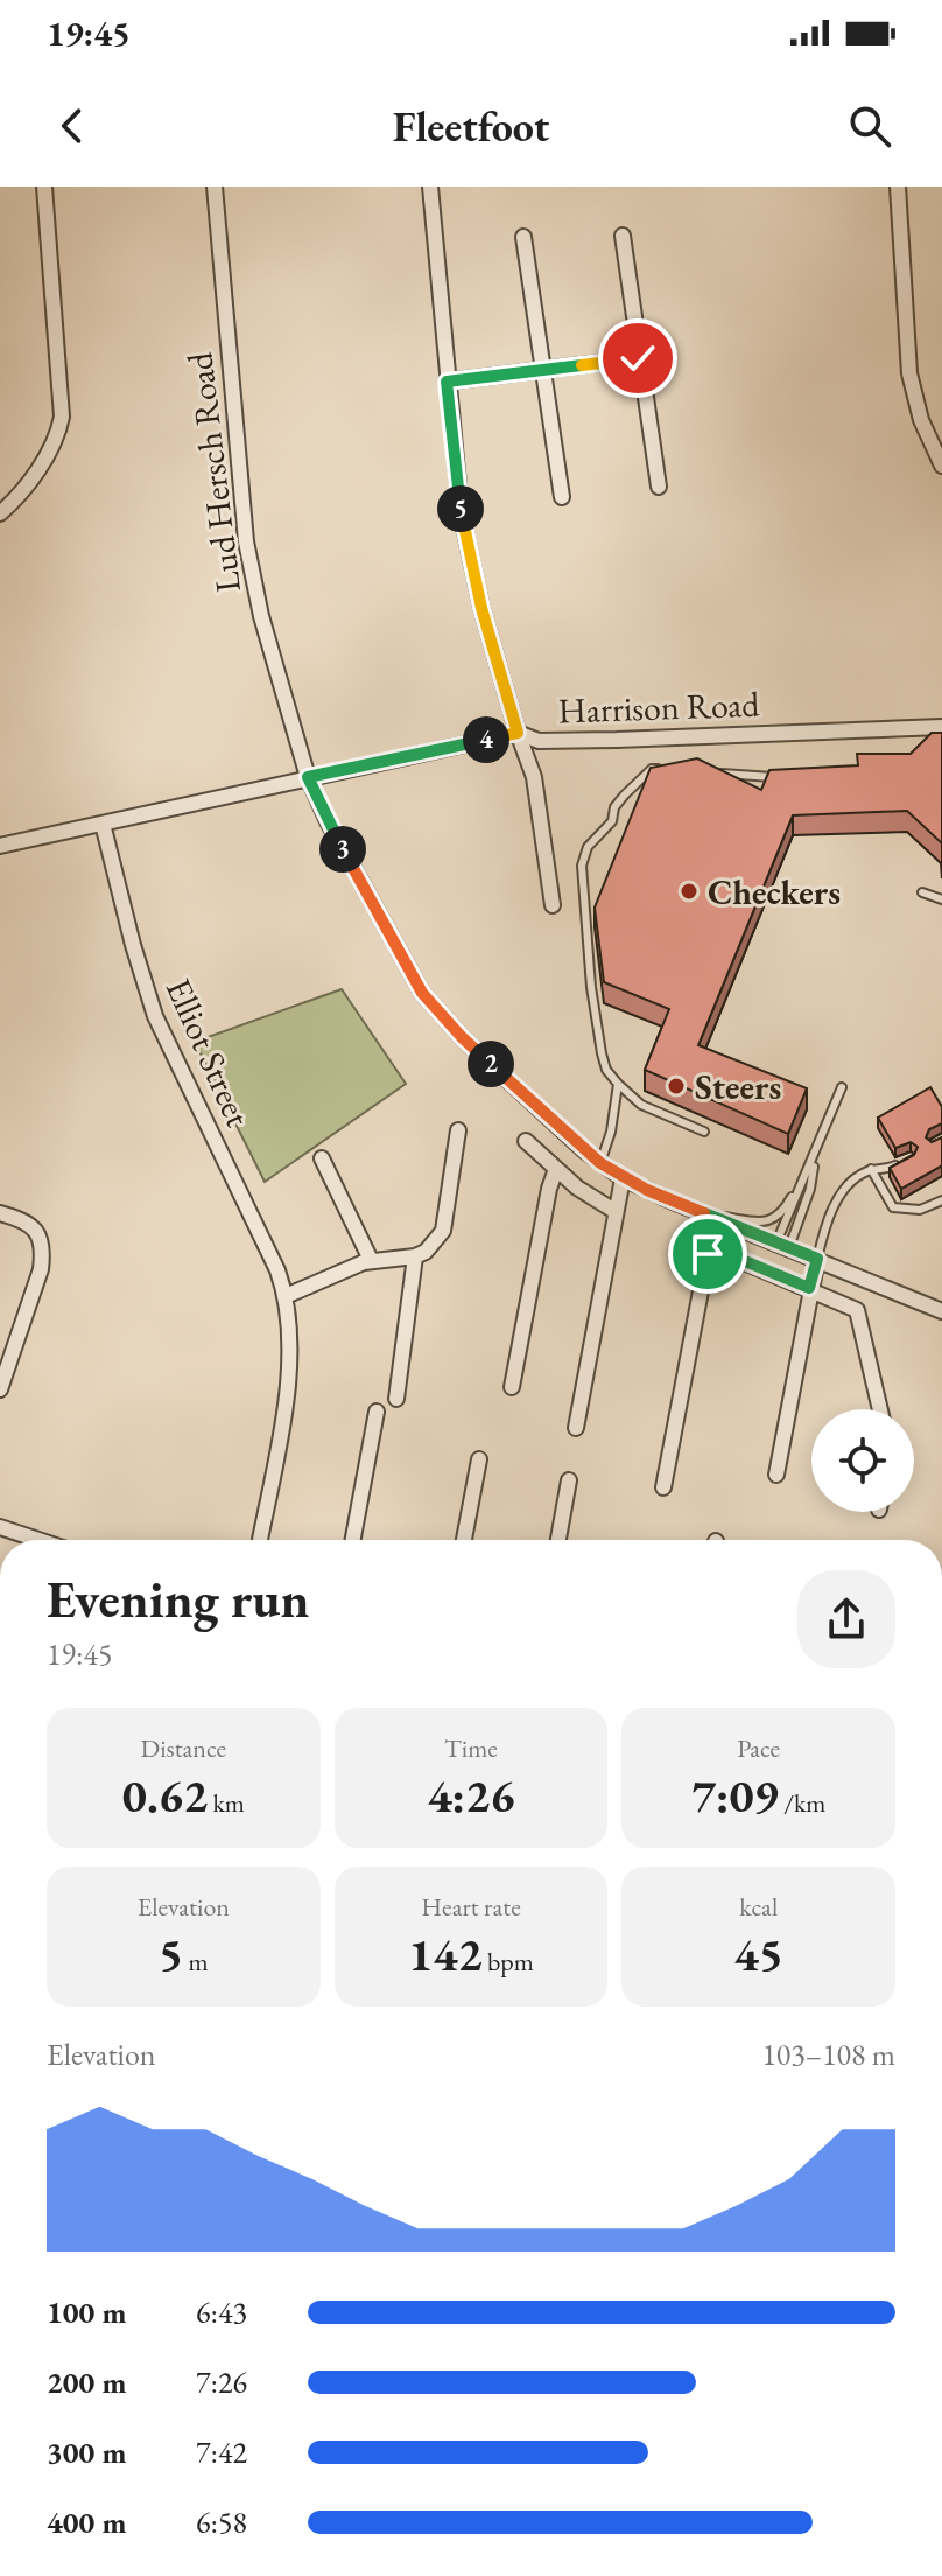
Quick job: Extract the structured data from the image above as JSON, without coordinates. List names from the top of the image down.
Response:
{
  "streets": {
    "street": ["Lud Hersch Road", "Harrison Road", "Elliot Street"]
  },
  "crossings": [
    ["Lud Hersch Road", "Harrison Road"],
    ["Harrison Road", "Elliot Street"]
  ],
  "places": ["Checkers", "Steers"],
  "page": {
    "status": "19:45",
    "header": "Fleetfoot",
    "pins": [
      "5",
      "4",
      "3",
      "2"
    ],
    "heading": ["Evening run", "19:45"],
    "stats": [
      ["Distance", "0.62 km"],
      ["Time", "4:26"],
      ["Pace", "7:09 /km"],
      ["Elevation", "5 m"],
      ["Heart rate", "142 bpm"],
      ["kcal", "45"]
    ],
    "chart": ["Elevation", "103–108 m"],
    "list": [
      {
        "name": "100 m",
        "note": "6:43"
      },
      {
        "name": "200 m",
        "note": "7:26"
      },
      {
        "name": "300 m",
        "note": "7:42"
      },
      {
        "name": "400 m",
        "note": "6:58"
      }
    ]
  }
}
